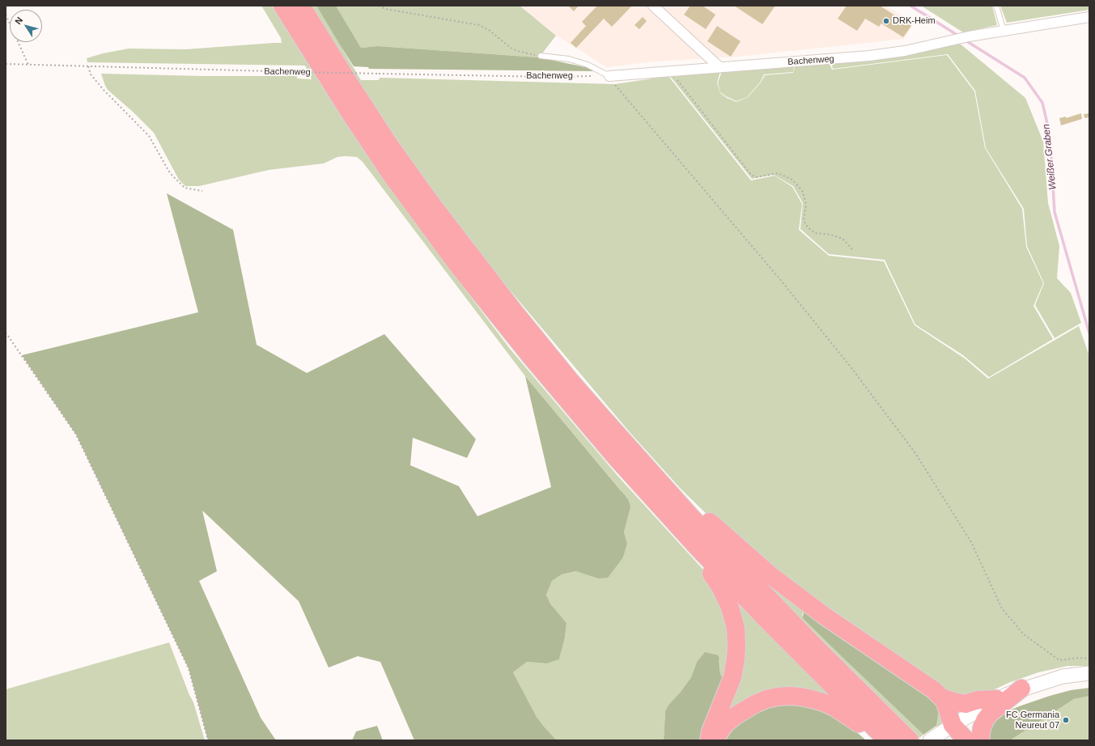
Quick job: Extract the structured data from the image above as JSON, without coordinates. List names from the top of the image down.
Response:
{
  "streets": {
    "street": ["Bachenweg"]
  },
  "water": ["Weißer Graben"],
  "places": ["DRK-Heim", "FC Germania Neureut 07"],
  "north": "top left"
}
